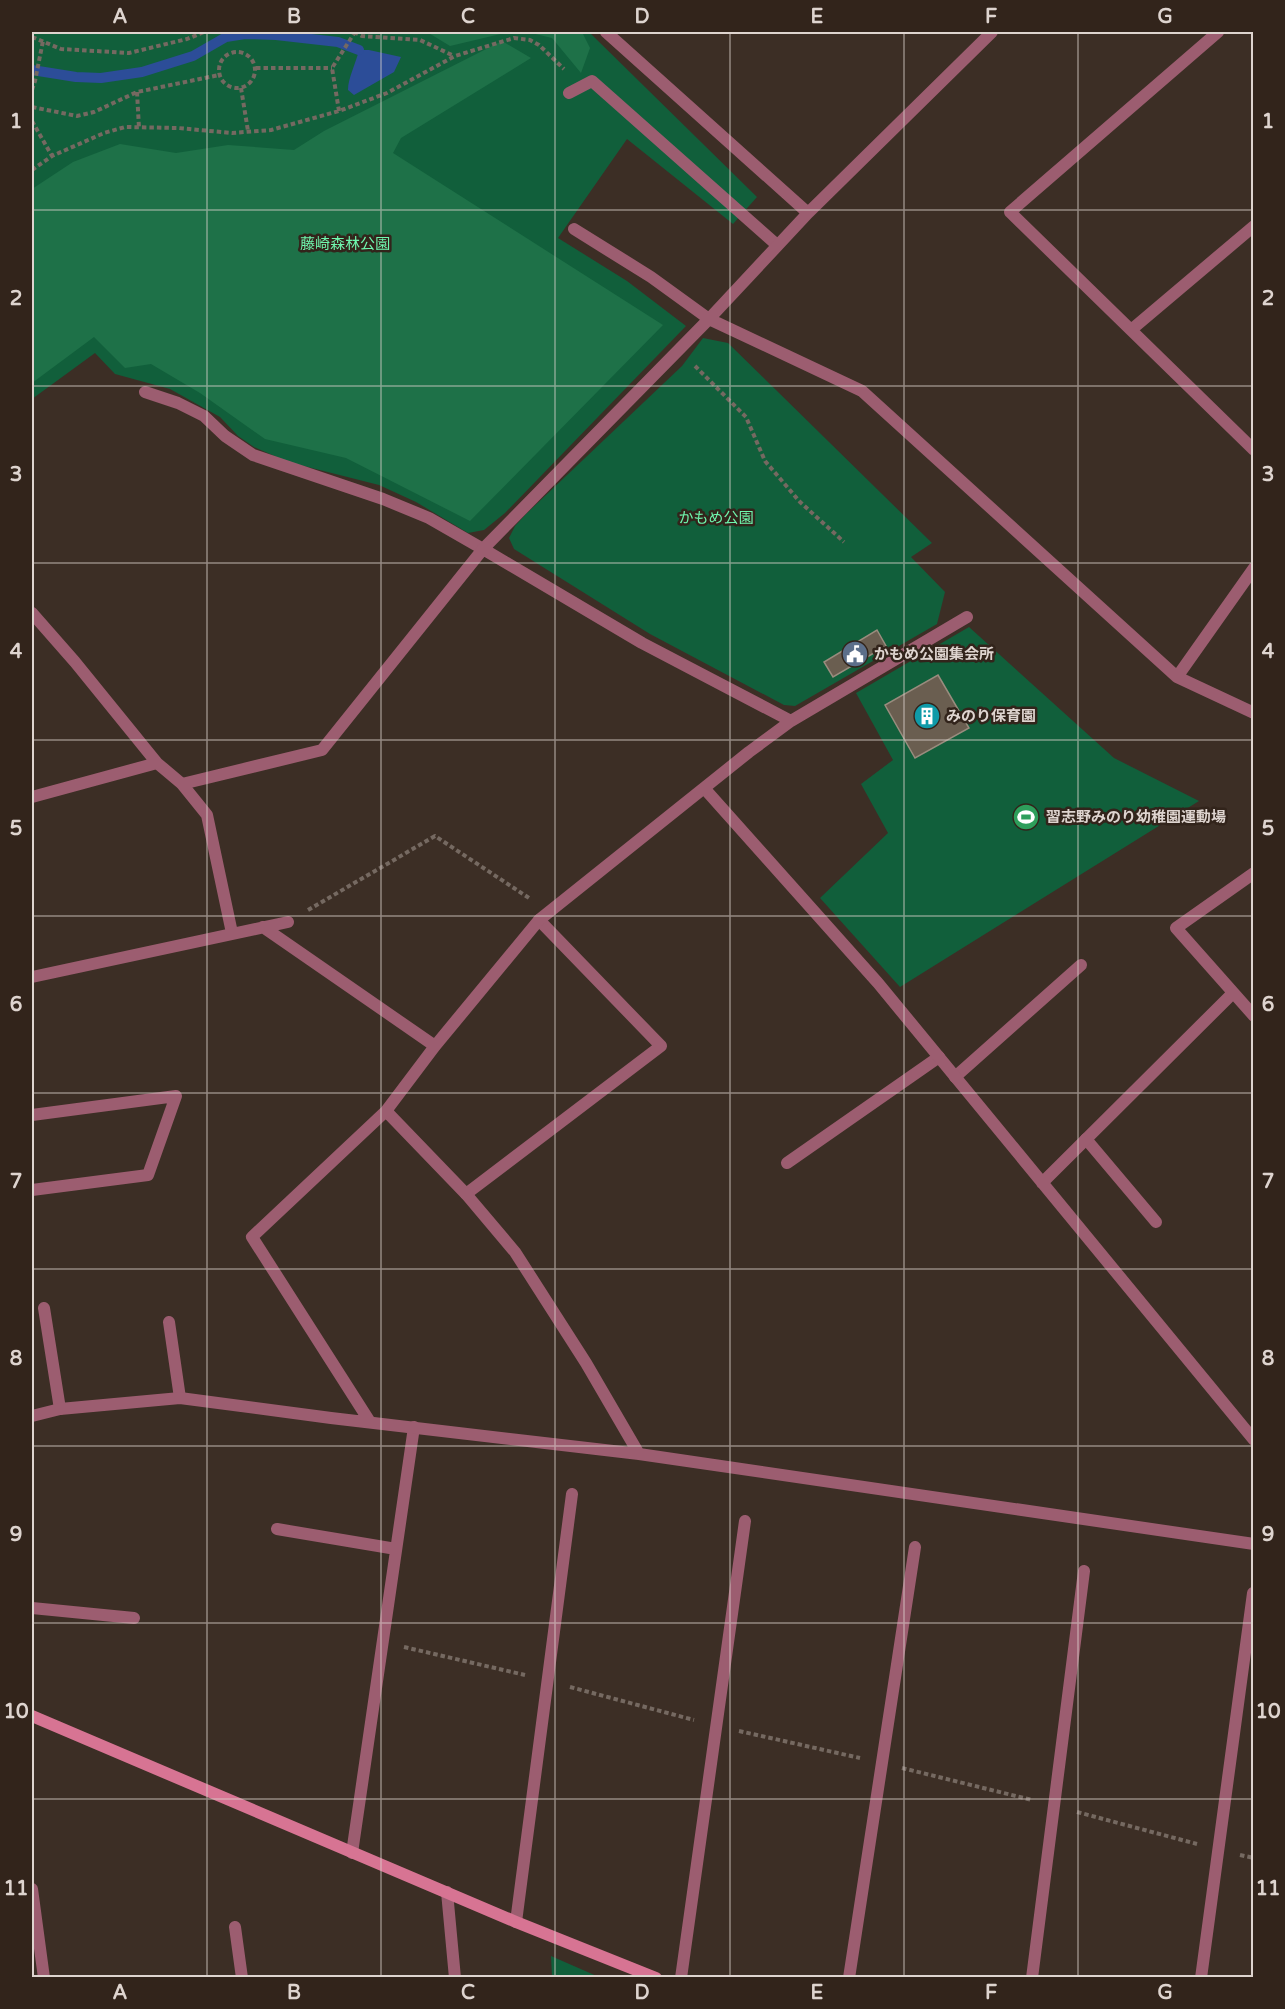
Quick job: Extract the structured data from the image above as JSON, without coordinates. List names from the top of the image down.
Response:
{
  "parks": ["藤崎森林公園", "かもめ公園"],
  "places": {
    "public building": ["かもめ公園集会所"],
    "building": ["みのり保育園"],
    "sports": ["習志野みのり幼稚園運動場"]
  },
  "grid": {
    "columns": [
      "A",
      "B",
      "C",
      "D",
      "E",
      "F",
      "G"
    ],
    "rows": [
      "1",
      "2",
      "3",
      "4",
      "5",
      "6",
      "7",
      "8",
      "9",
      "10",
      "11"
    ]
  }
}
